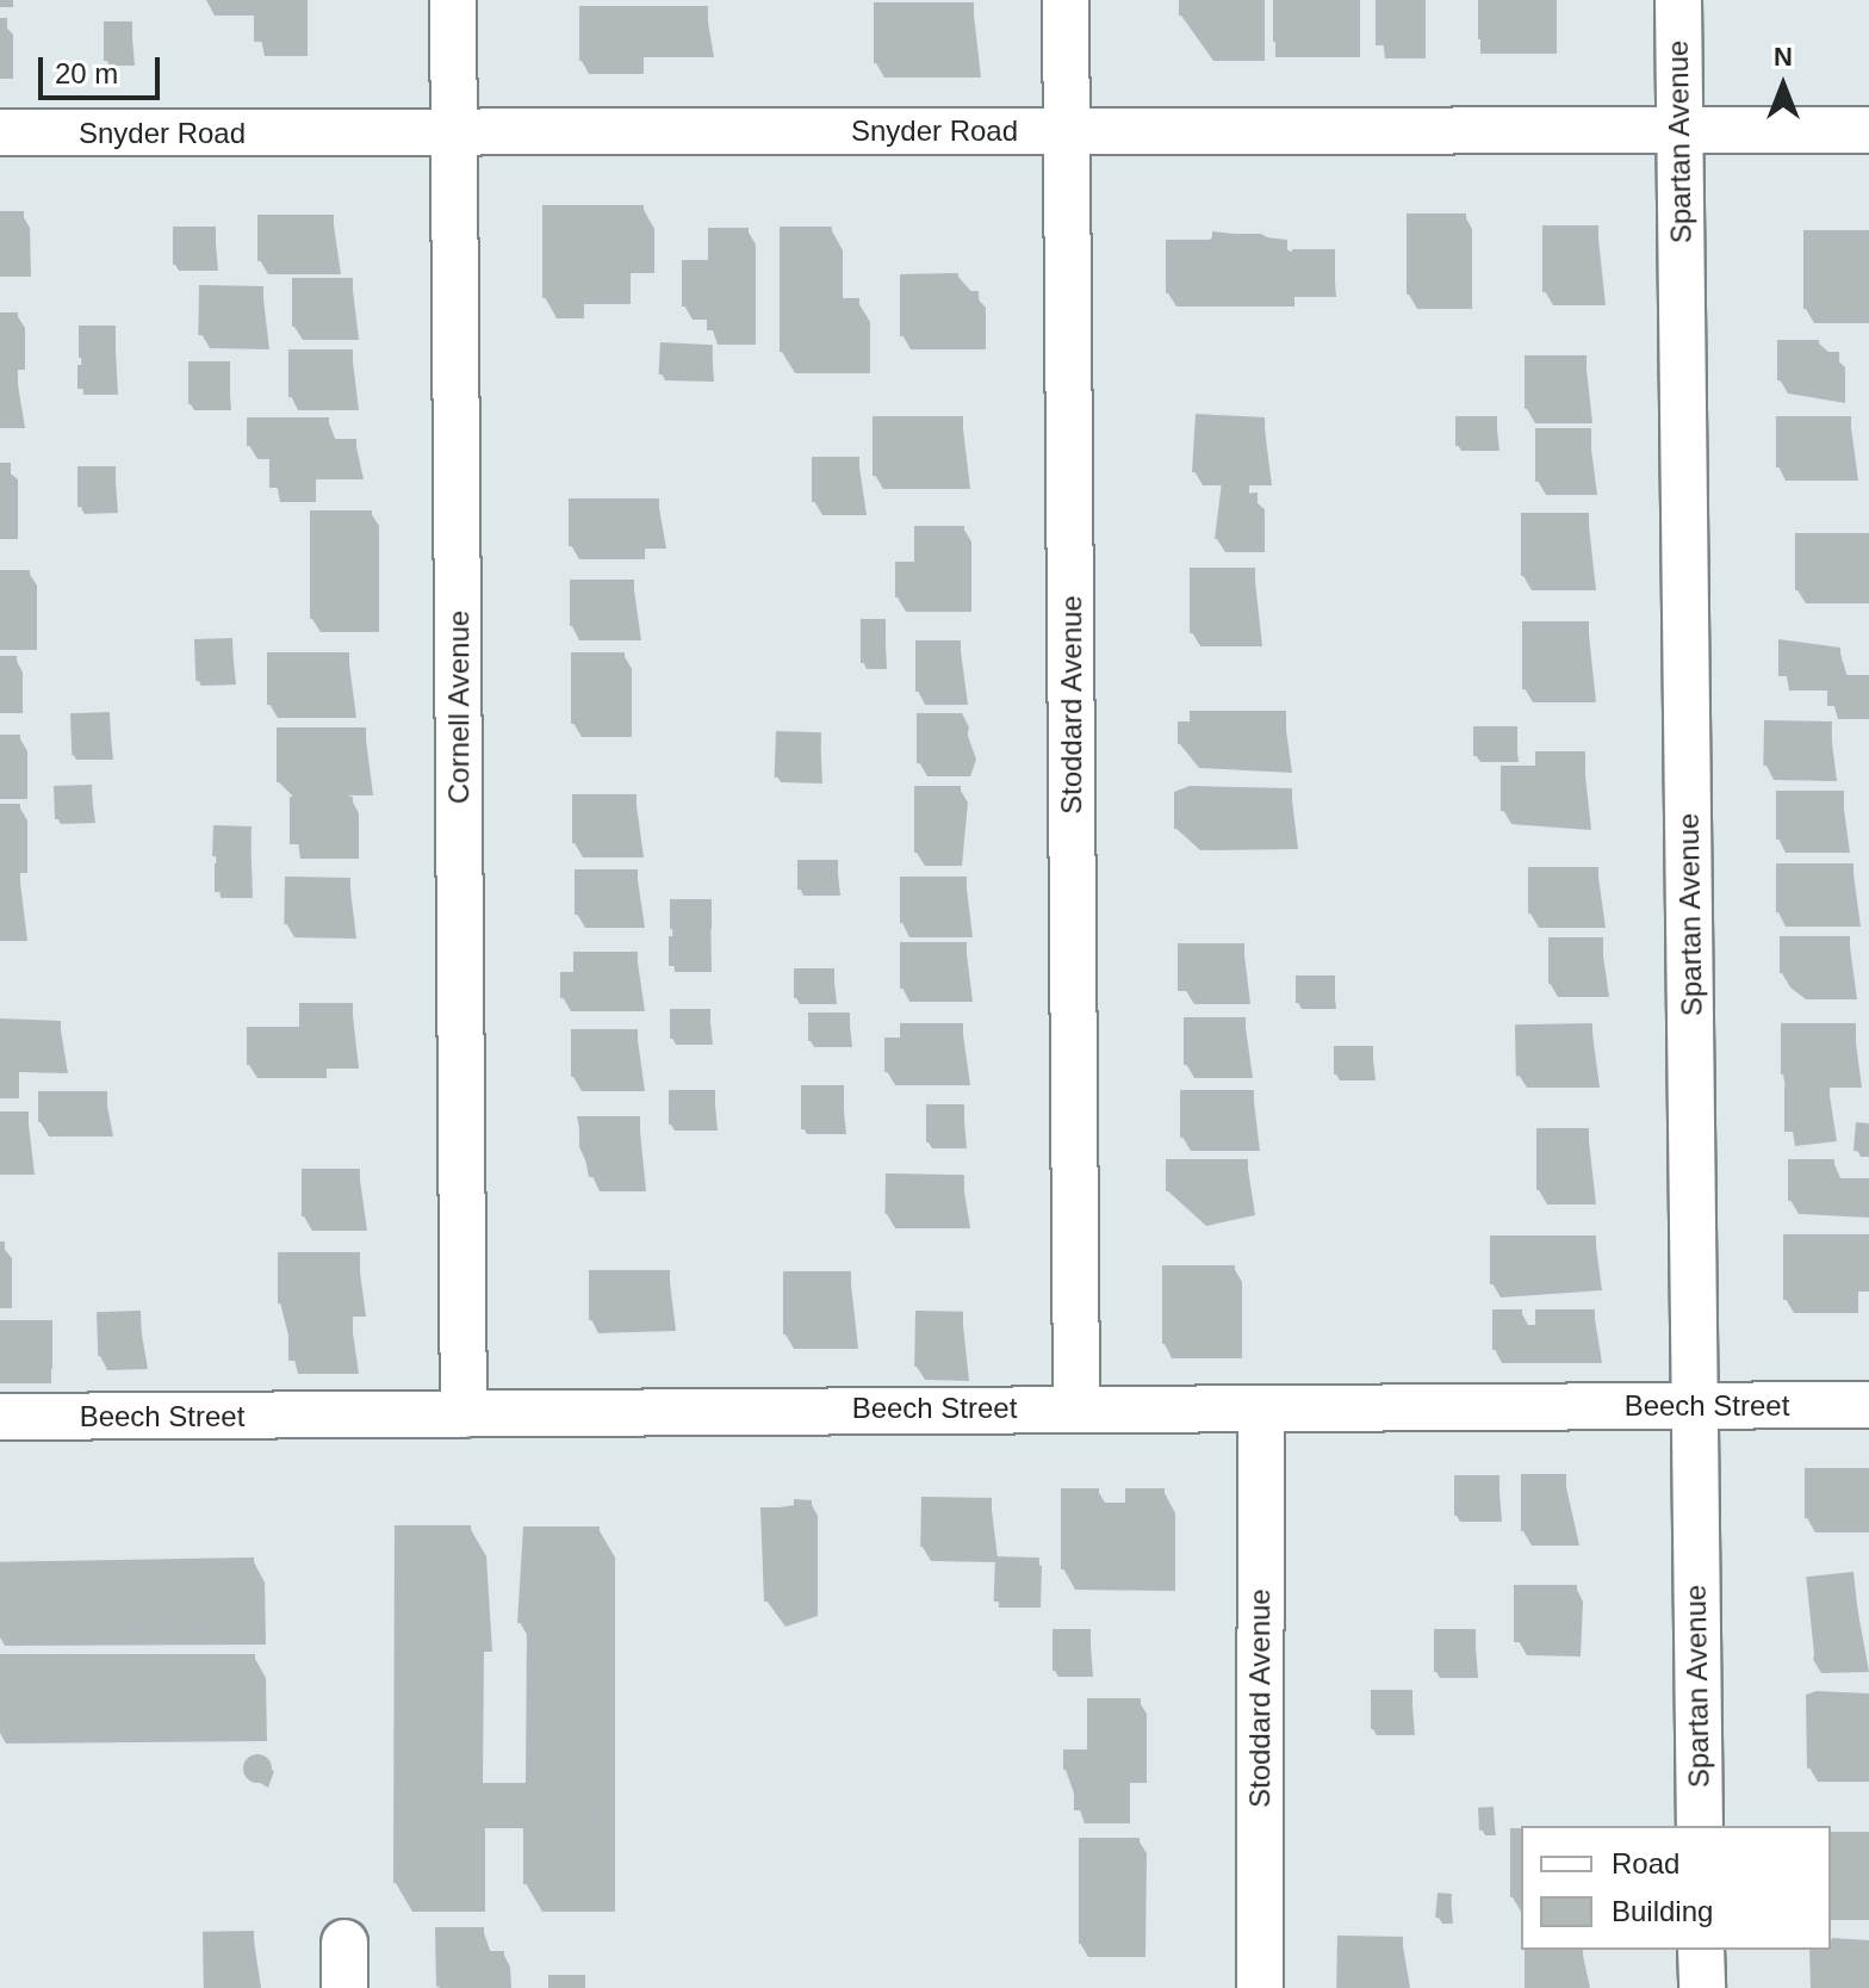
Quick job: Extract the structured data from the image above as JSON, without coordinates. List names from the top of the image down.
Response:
{
  "streets": {
    "street": [
      "Snyder Road",
      "Spartan Avenue",
      "Stoddard Avenue",
      "Cornell Avenue",
      "Beech Street"
    ]
  },
  "crossings": [
    ["Snyder Road", "Spartan Avenue"],
    ["Snyder Road", "Stoddard Avenue"],
    ["Snyder Road", "Cornell Avenue"],
    ["Spartan Avenue", "Beech Street"],
    ["Stoddard Avenue", "Beech Street"],
    ["Cornell Avenue", "Beech Street"]
  ],
  "legend": ["Road", "Building"],
  "scale_bar": "20 m",
  "north": "top"
}
